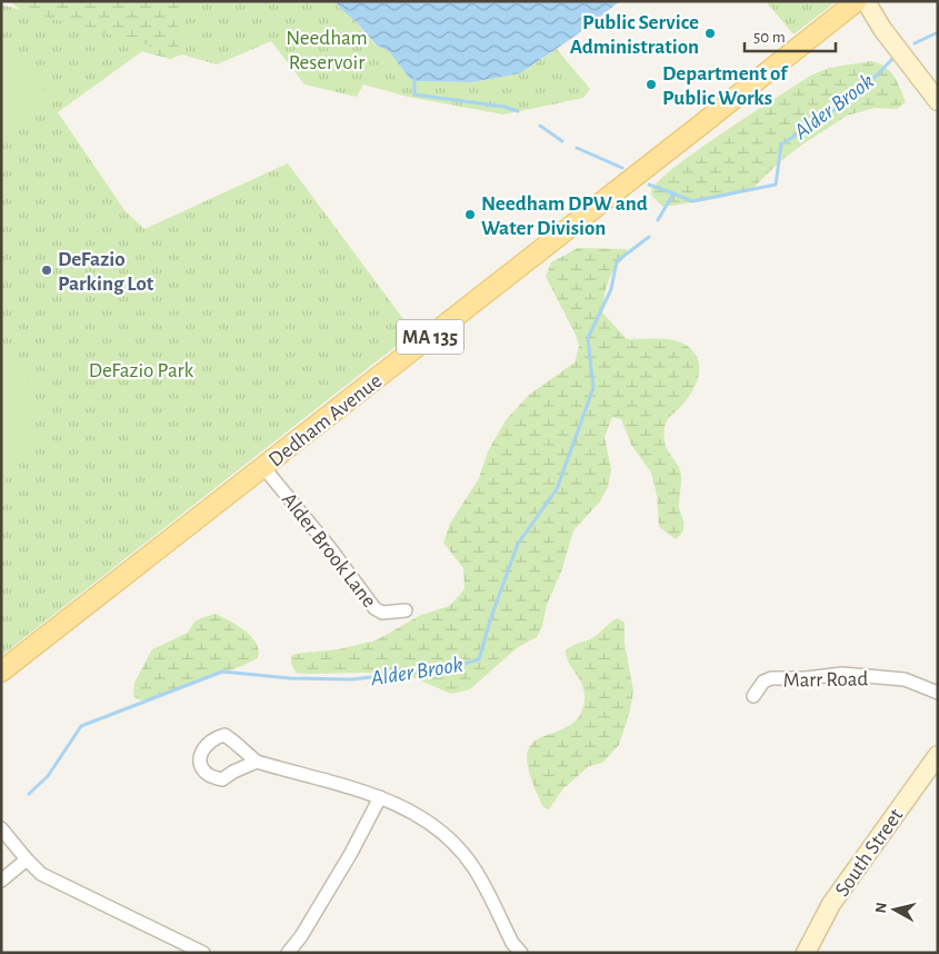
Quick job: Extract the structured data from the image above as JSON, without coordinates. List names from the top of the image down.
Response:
{
  "streets": {
    "main road": ["MA 135", "Dedham Avenue"],
    "street": ["Alder Brook Lane", "Marr Road", "South Street"]
  },
  "crossings": [
    ["Dedham Avenue", "Alder Brook Lane"]
  ],
  "water": ["Alder Brook"],
  "parks": ["Needham Reservoir", "DeFazio Park"],
  "places": [
    "Public Service Administration",
    "Department of Public Works",
    "Needham DPW and Water Division",
    "DeFazio Parking Lot"
  ],
  "scale_bar": "50 m",
  "north": "left"
}
